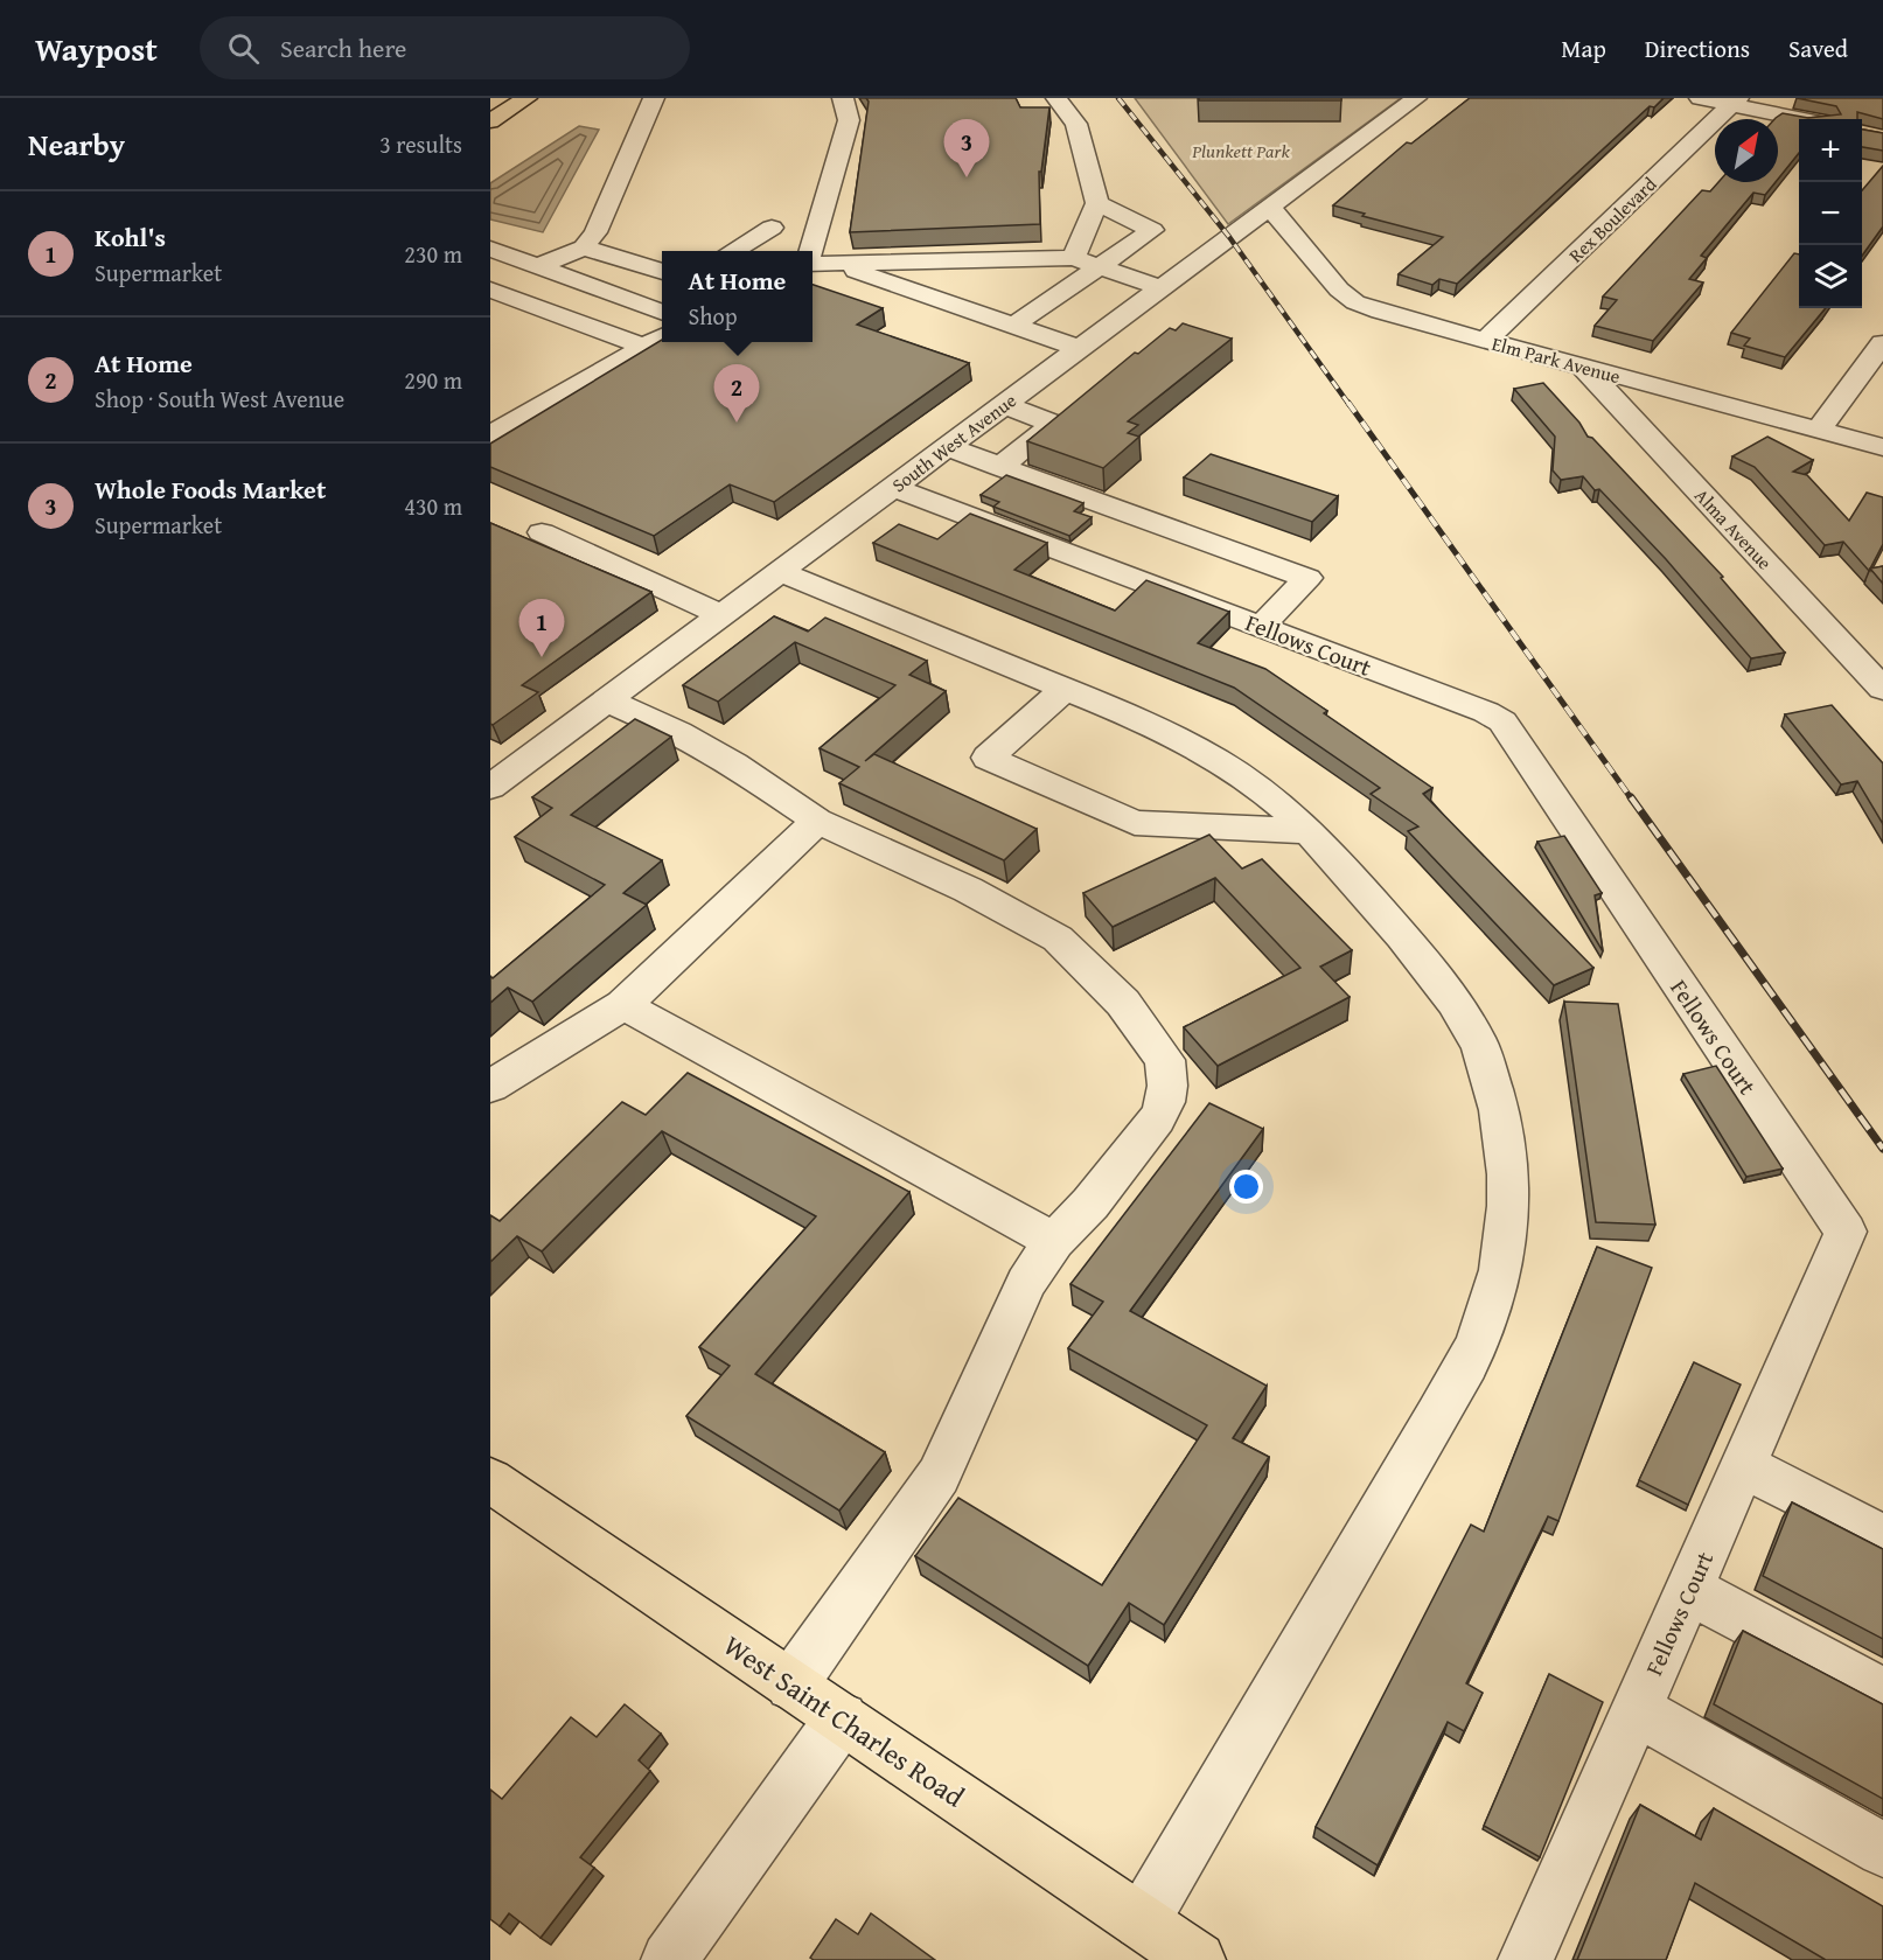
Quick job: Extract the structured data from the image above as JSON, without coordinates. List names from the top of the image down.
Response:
{
  "streets": {
    "main road": ["West Saint Charles Road"],
    "street": [
      "Rex Boulevard",
      "Elm Park Avenue",
      "South West Avenue",
      "Alma Avenue",
      "Fellows Court"
    ]
  },
  "crossings": [
    ["Rex Boulevard", "Elm Park Avenue"],
    ["Elm Park Avenue", "South West Avenue"],
    ["Elm Park Avenue", "Alma Avenue"],
    ["South West Avenue", "Fellows Court"]
  ],
  "parks": ["Plunkett Park"],
  "north": "top right",
  "page": {
    "header": "Waypost",
    "search": "Search here",
    "nav": ["Map", "Directions", "Saved"],
    "heading": ["Nearby", "3 results"],
    "map_buttons": ["+", "−"],
    "pins": ["3", "2", "1"],
    "list": [
      {
        "mark": "1",
        "name": "Kohl's",
        "note": "Supermarket",
        "value": "230 m"
      },
      {
        "mark": "2",
        "name": "At Home",
        "note": "Shop · South West Avenue",
        "value": "290 m"
      },
      {
        "mark": "3",
        "name": "Whole Foods Market",
        "note": "Supermarket",
        "value": "430 m"
      }
    ],
    "popup": ["At Home", "Shop"]
  }
}
